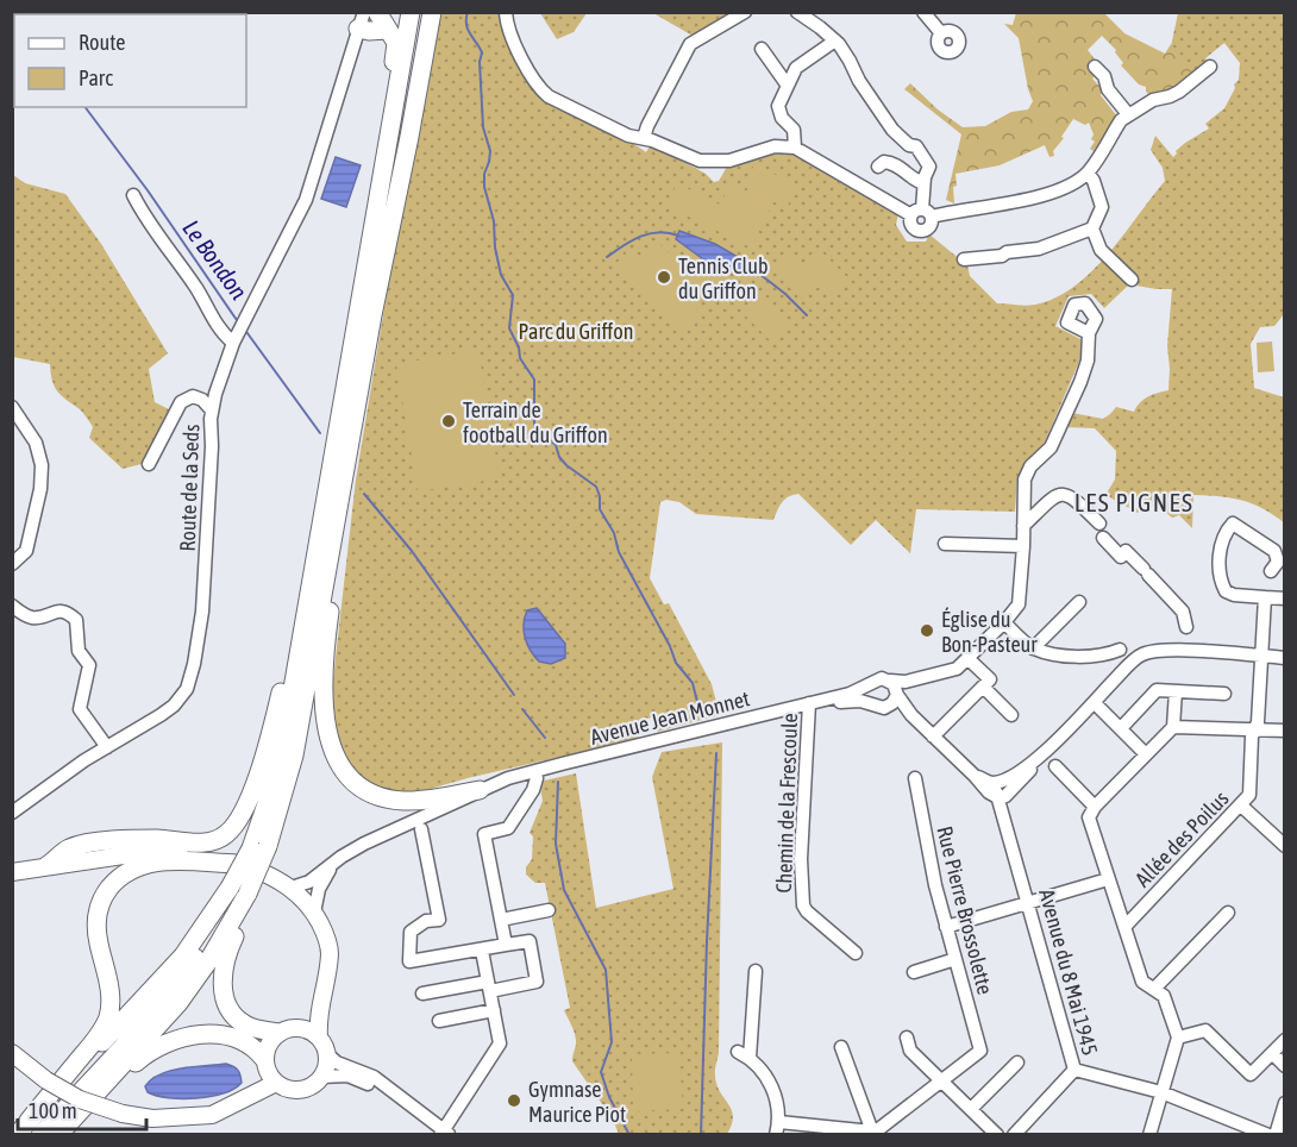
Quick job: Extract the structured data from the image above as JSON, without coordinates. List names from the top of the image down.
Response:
{
  "streets": {
    "street": [
      "Route de la Seds",
      "Avenue Jean Monnet",
      "Chemin de la Frescoule",
      "Allée des Poilus",
      "Rue Pierre Brossolette",
      "Avenue du 8 Mai 1945"
    ]
  },
  "crossings": [
    ["Avenue Jean Monnet", "Chemin de la Frescoule"]
  ],
  "districts": ["LES PIGNES"],
  "water": ["Le Bondon"],
  "parks": ["Parc du Griffon"],
  "places": [
    "Tennis Club du Griffon",
    "Terrain de football du Griffon",
    "Église du Bon-Pasteur",
    "Gymnase Maurice Piot"
  ],
  "legend": ["Route", "Parc"],
  "scale_bar": "100 m"
}
